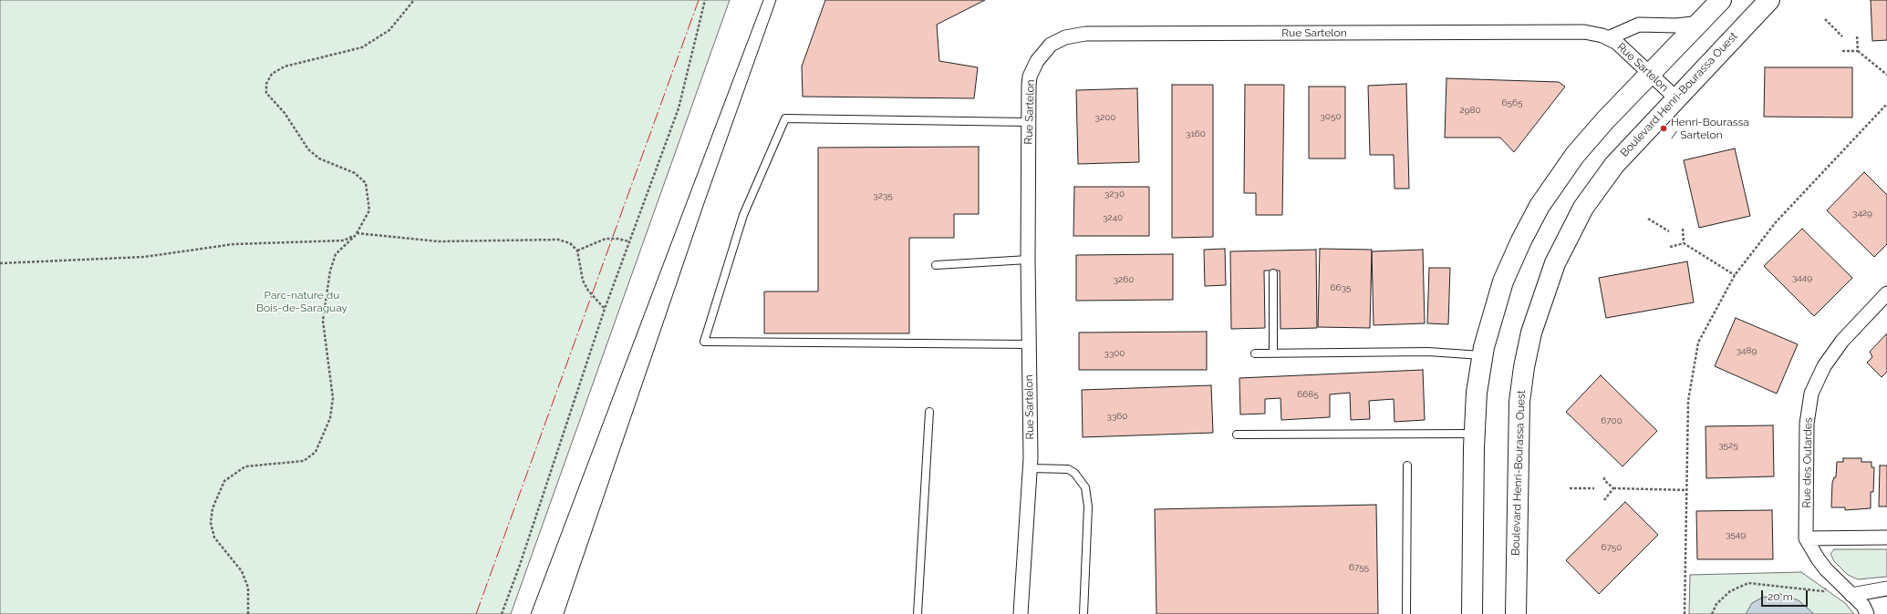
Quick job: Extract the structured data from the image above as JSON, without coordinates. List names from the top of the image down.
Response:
{
  "streets": {
    "main road": ["Boulevard Henri-Bourassa Ouest"],
    "street": ["Rue Sartelon", "Rue des Outardes"]
  },
  "crossings": [
    ["Rue Sartelon", "Boulevard Henri-Bourassa Ouest"]
  ],
  "parks": ["Parc-nature du Bois-de-Saraguay"],
  "places": ["Henri-Bourassa / Sartelon"],
  "house_numbers": [
    "6565",
    "2980",
    "3050",
    "3200",
    "3160",
    "3230",
    "3235",
    "3429",
    "3240",
    "3449",
    "3260",
    "6635",
    "3489",
    "3300",
    "6685",
    "3360",
    "6700",
    "3525",
    "3549",
    "6750",
    "6755"
  ],
  "scale_bar": "20 m"
}
